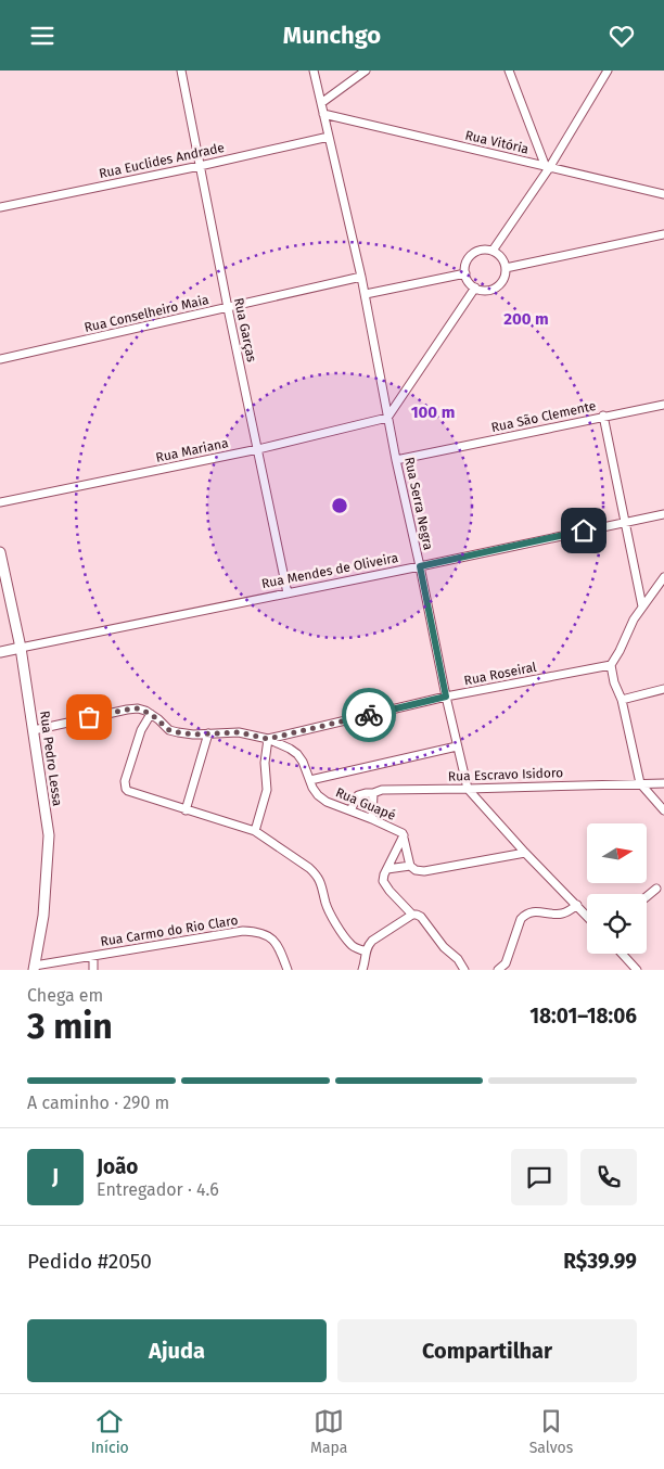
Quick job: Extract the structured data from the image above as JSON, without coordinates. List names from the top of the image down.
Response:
{
  "streets": {
    "street": [
      "Rua Vitória",
      "Rua Euclides Andrade",
      "Rua Conselheiro Maia",
      "Rua Garças",
      "Rua São Clemente",
      "Rua Mariana",
      "Rua Serra Negra",
      "Rua Mendes de Oliveira",
      "Rua Roseiral",
      "Rua Pedro Lessa",
      "Rua Escravo Isidoro",
      "Rua Guapé",
      "Rua Carmo do Rio Claro"
    ]
  },
  "crossings": [
    ["Rua Vitória", "Rua Serra Negra"],
    ["Rua Euclides Andrade", "Rua Garças"],
    ["Rua Euclides Andrade", "Rua Serra Negra"],
    ["Rua Conselheiro Maia", "Rua Garças"],
    ["Rua Conselheiro Maia", "Rua Serra Negra"],
    ["Rua Garças", "Rua Mariana"],
    ["Rua Garças", "Rua Mendes de Oliveira"],
    ["Rua São Clemente", "Rua Serra Negra"],
    ["Rua Mariana", "Rua Serra Negra"],
    ["Rua Serra Negra", "Rua Mendes de Oliveira"],
    ["Rua Serra Negra", "Rua Roseiral"],
    ["Rua Serra Negra", "Rua Escravo Isidoro"],
    ["Rua Mendes de Oliveira", "Rua Pedro Lessa"],
    ["Rua Roseiral", "Rua Guapé"],
    ["Rua Pedro Lessa", "Rua Guapé"],
    ["Rua Pedro Lessa", "Rua Carmo do Rio Claro"]
  ],
  "north": "right",
  "page": {
    "header": "Munchgo",
    "heading": ["3 min", "Chega em", "18:01–18:06"],
    "panel": [
      "João",
      "Entregador · 4.6",
      "Pedido #2050",
      "R$39.99"
    ],
    "bar": "A caminho · 290 m",
    "round": "J",
    "buttons": ["Ajuda", "Compartilhar"],
    "tabs": ["Início", "Mapa", "Salvos"]
  },
  "rings": ["200 m", "100 m"]
}
